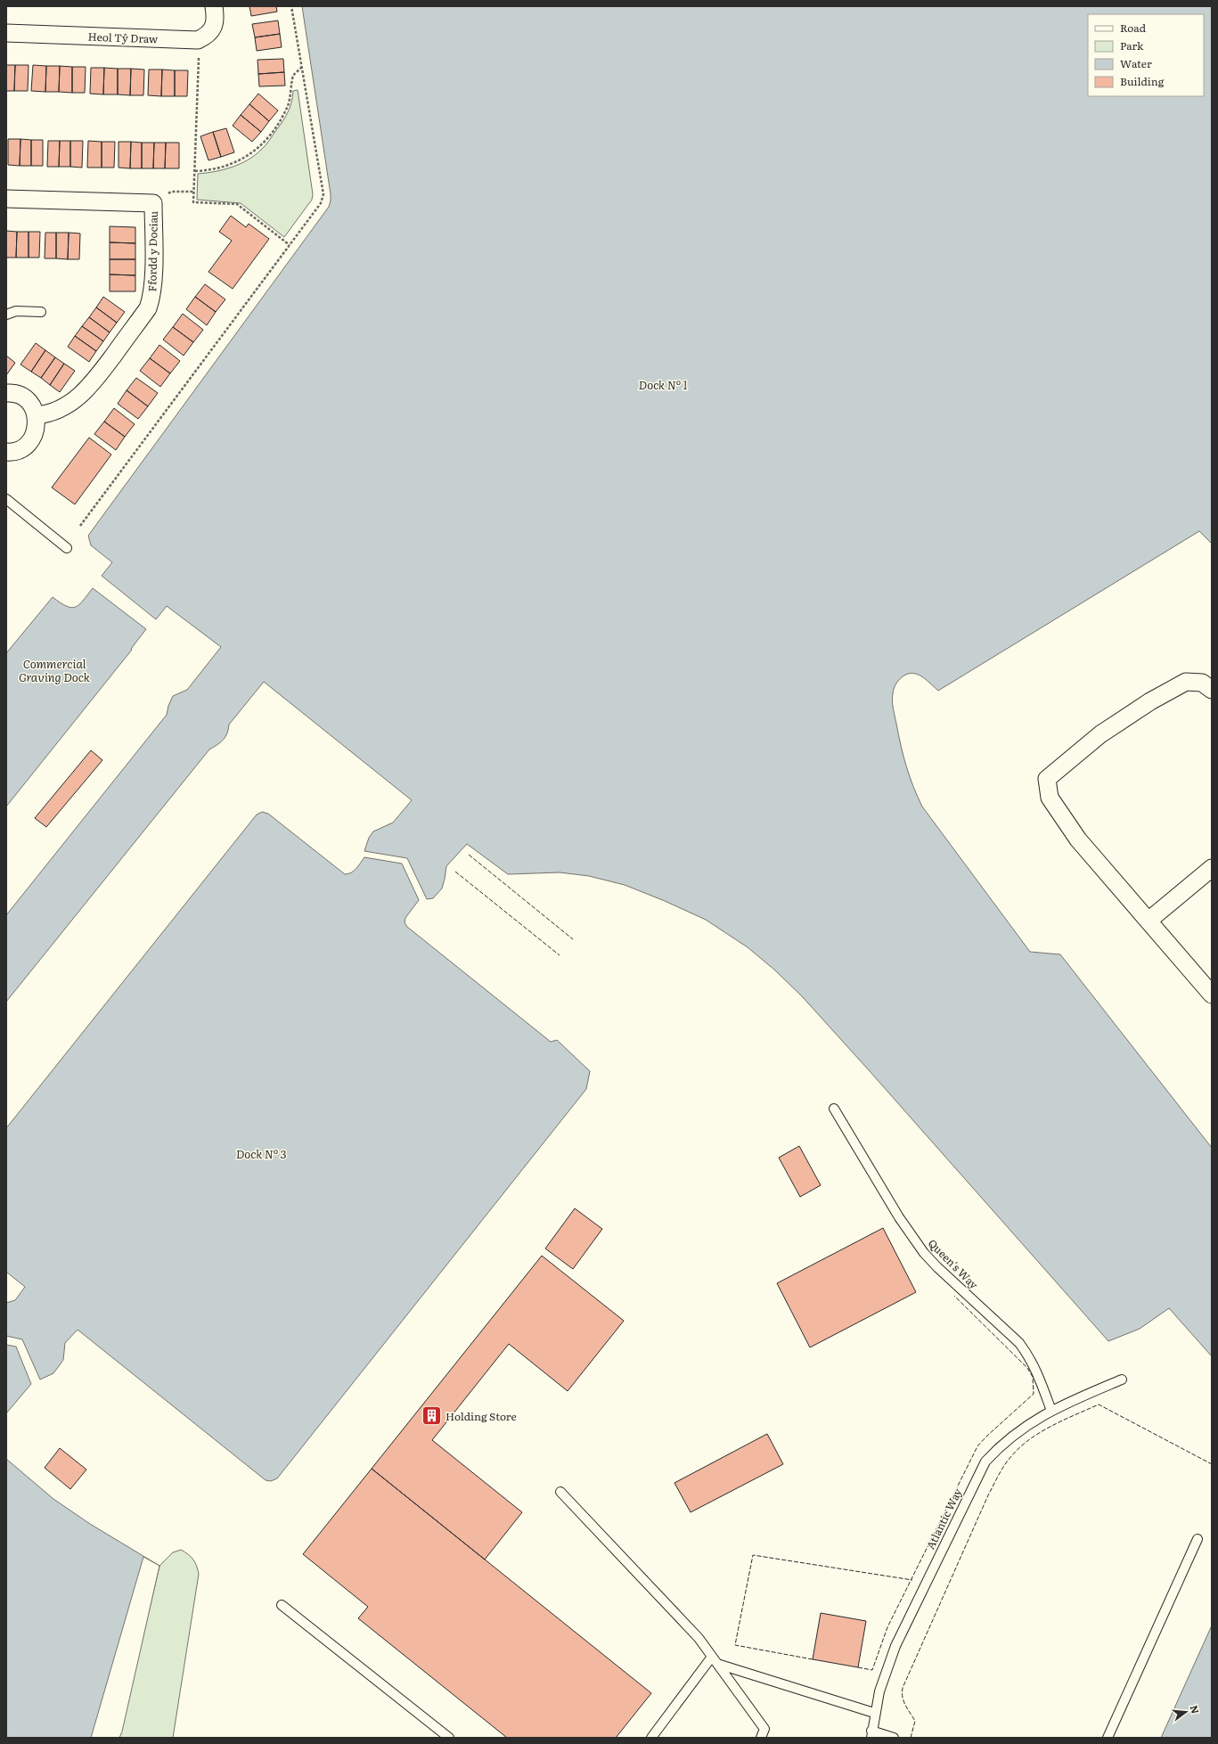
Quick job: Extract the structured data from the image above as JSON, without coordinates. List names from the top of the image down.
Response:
{
  "streets": {
    "street": ["Heol Tŷ Draw", "Ffordd y Dociau"],
    "lane": ["Queen's Way", "Atlantic Way"]
  },
  "crossings": [
    ["Queen's Way", "Atlantic Way"]
  ],
  "water": ["Dock Nº 1", "Commercial Graving Dock", "Dock Nº 3"],
  "places": {
    "building": ["Holding Store"]
  },
  "legend": [
    "Road",
    "Park",
    "Water",
    "Building"
  ],
  "north": "right"
}
